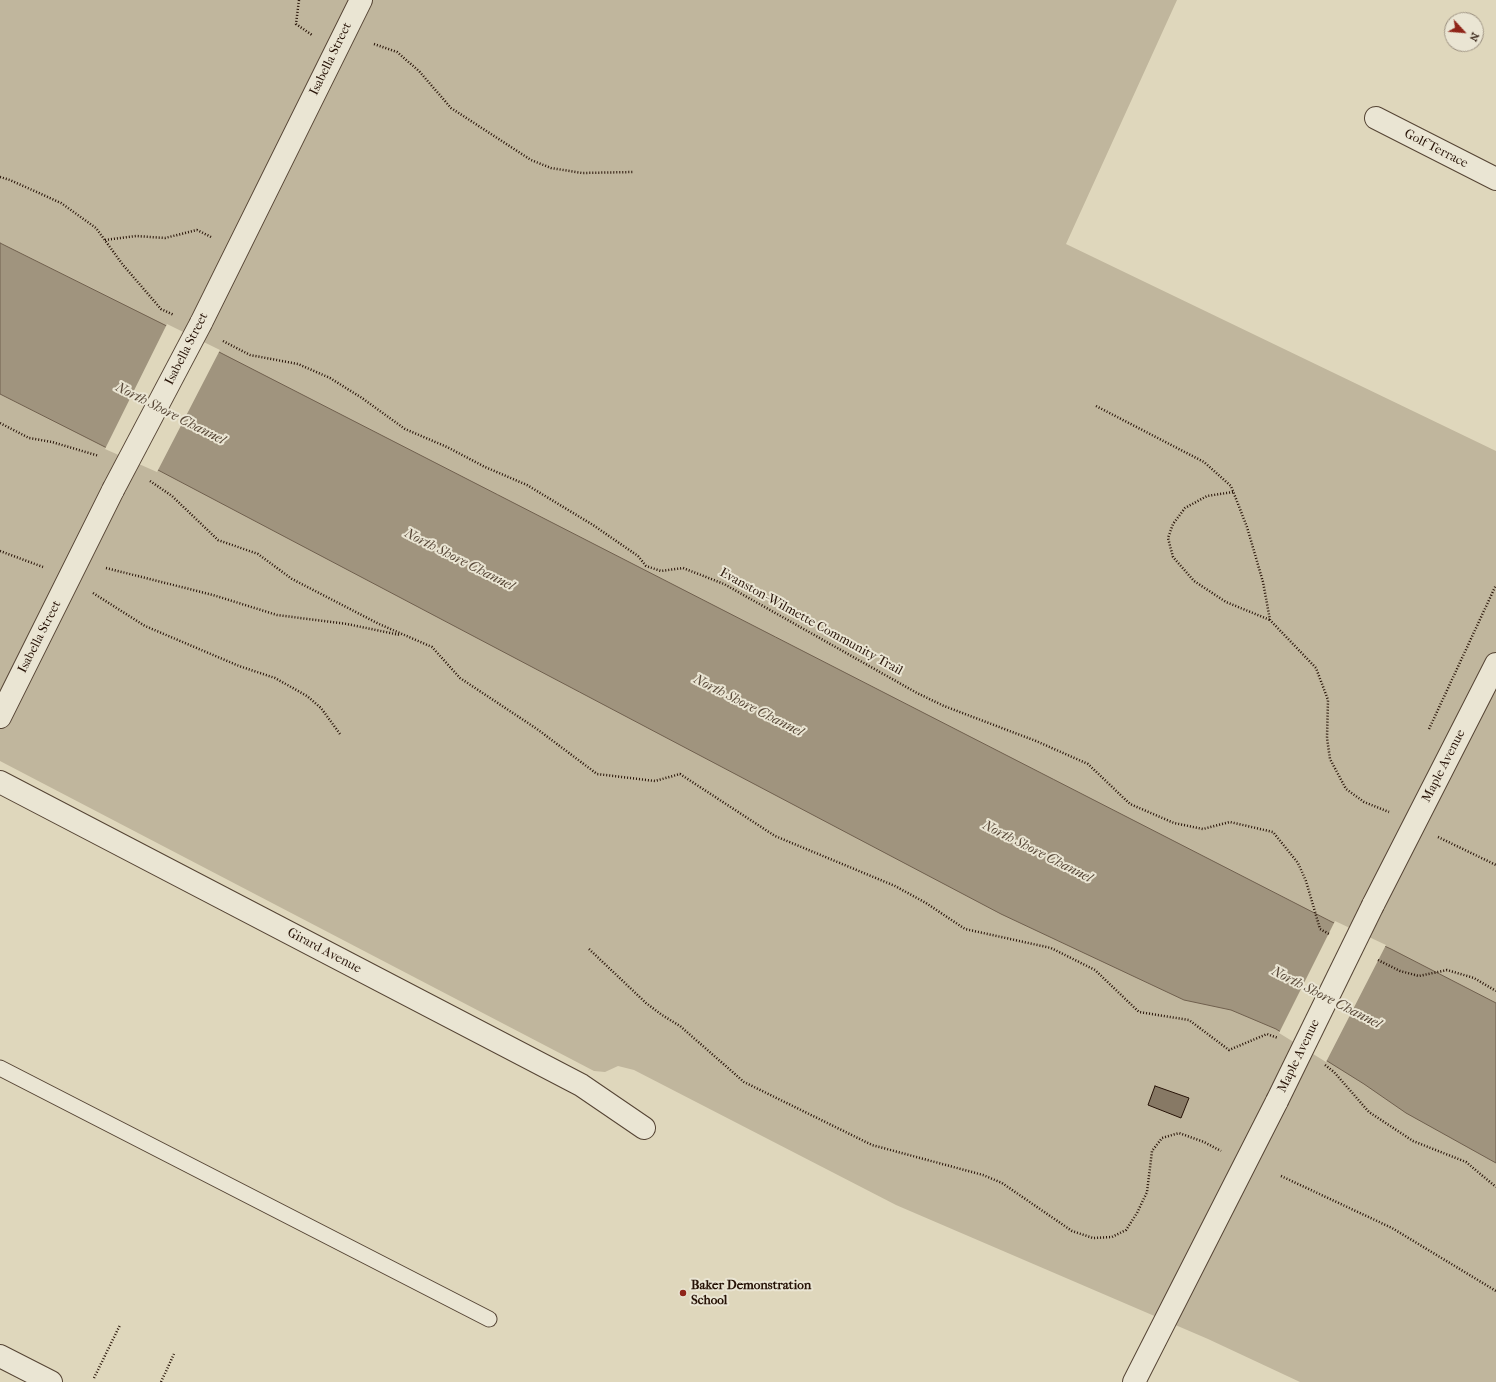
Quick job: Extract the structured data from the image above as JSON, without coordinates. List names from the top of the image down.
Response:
{
  "streets": {
    "street": [
      "Isabella Street",
      "Golf Terrace",
      "Maple Avenue",
      "Girard Avenue"
    ],
    "path": ["Evanston-Wilmette Community Trail"]
  },
  "water": ["North Shore Channel"],
  "places": ["Baker Demonstration School"],
  "north": "bottom right"
}
